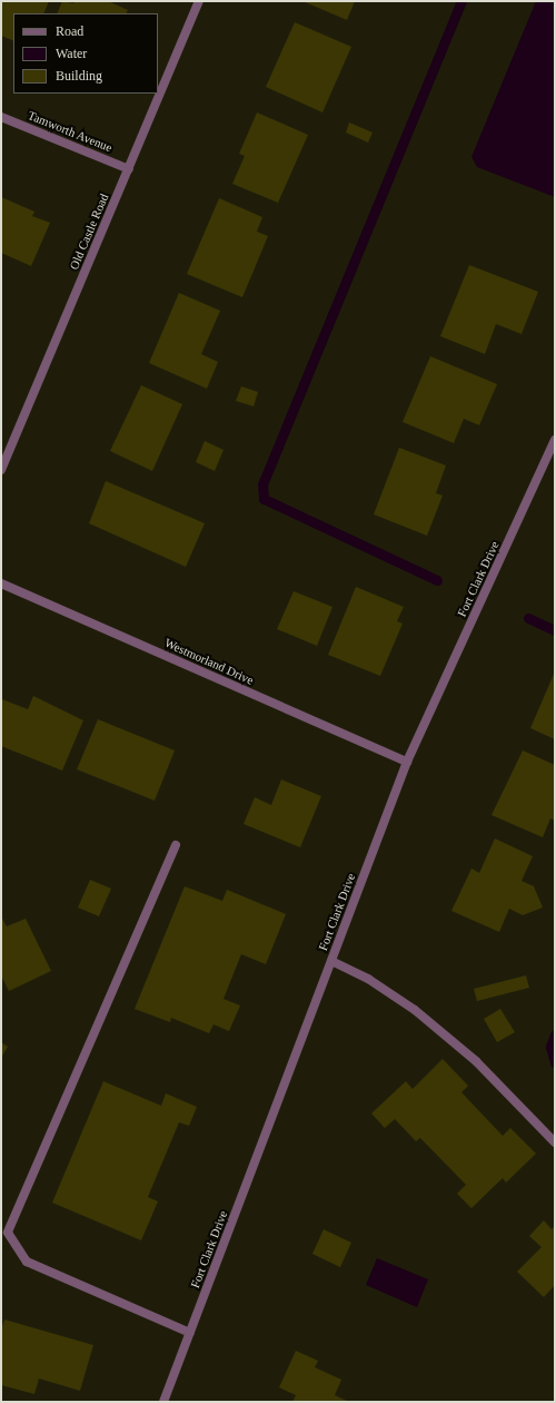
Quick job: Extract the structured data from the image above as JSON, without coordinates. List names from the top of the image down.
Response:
{
  "streets": {
    "street": [
      "Tamworth Avenue",
      "Old Castle Road",
      "Fort Clark Drive",
      "Westmorland Drive"
    ]
  },
  "crossings": [
    ["Tamworth Avenue", "Old Castle Road"],
    ["Fort Clark Drive", "Westmorland Drive"]
  ],
  "legend": ["Road", "Water", "Building"]
}
